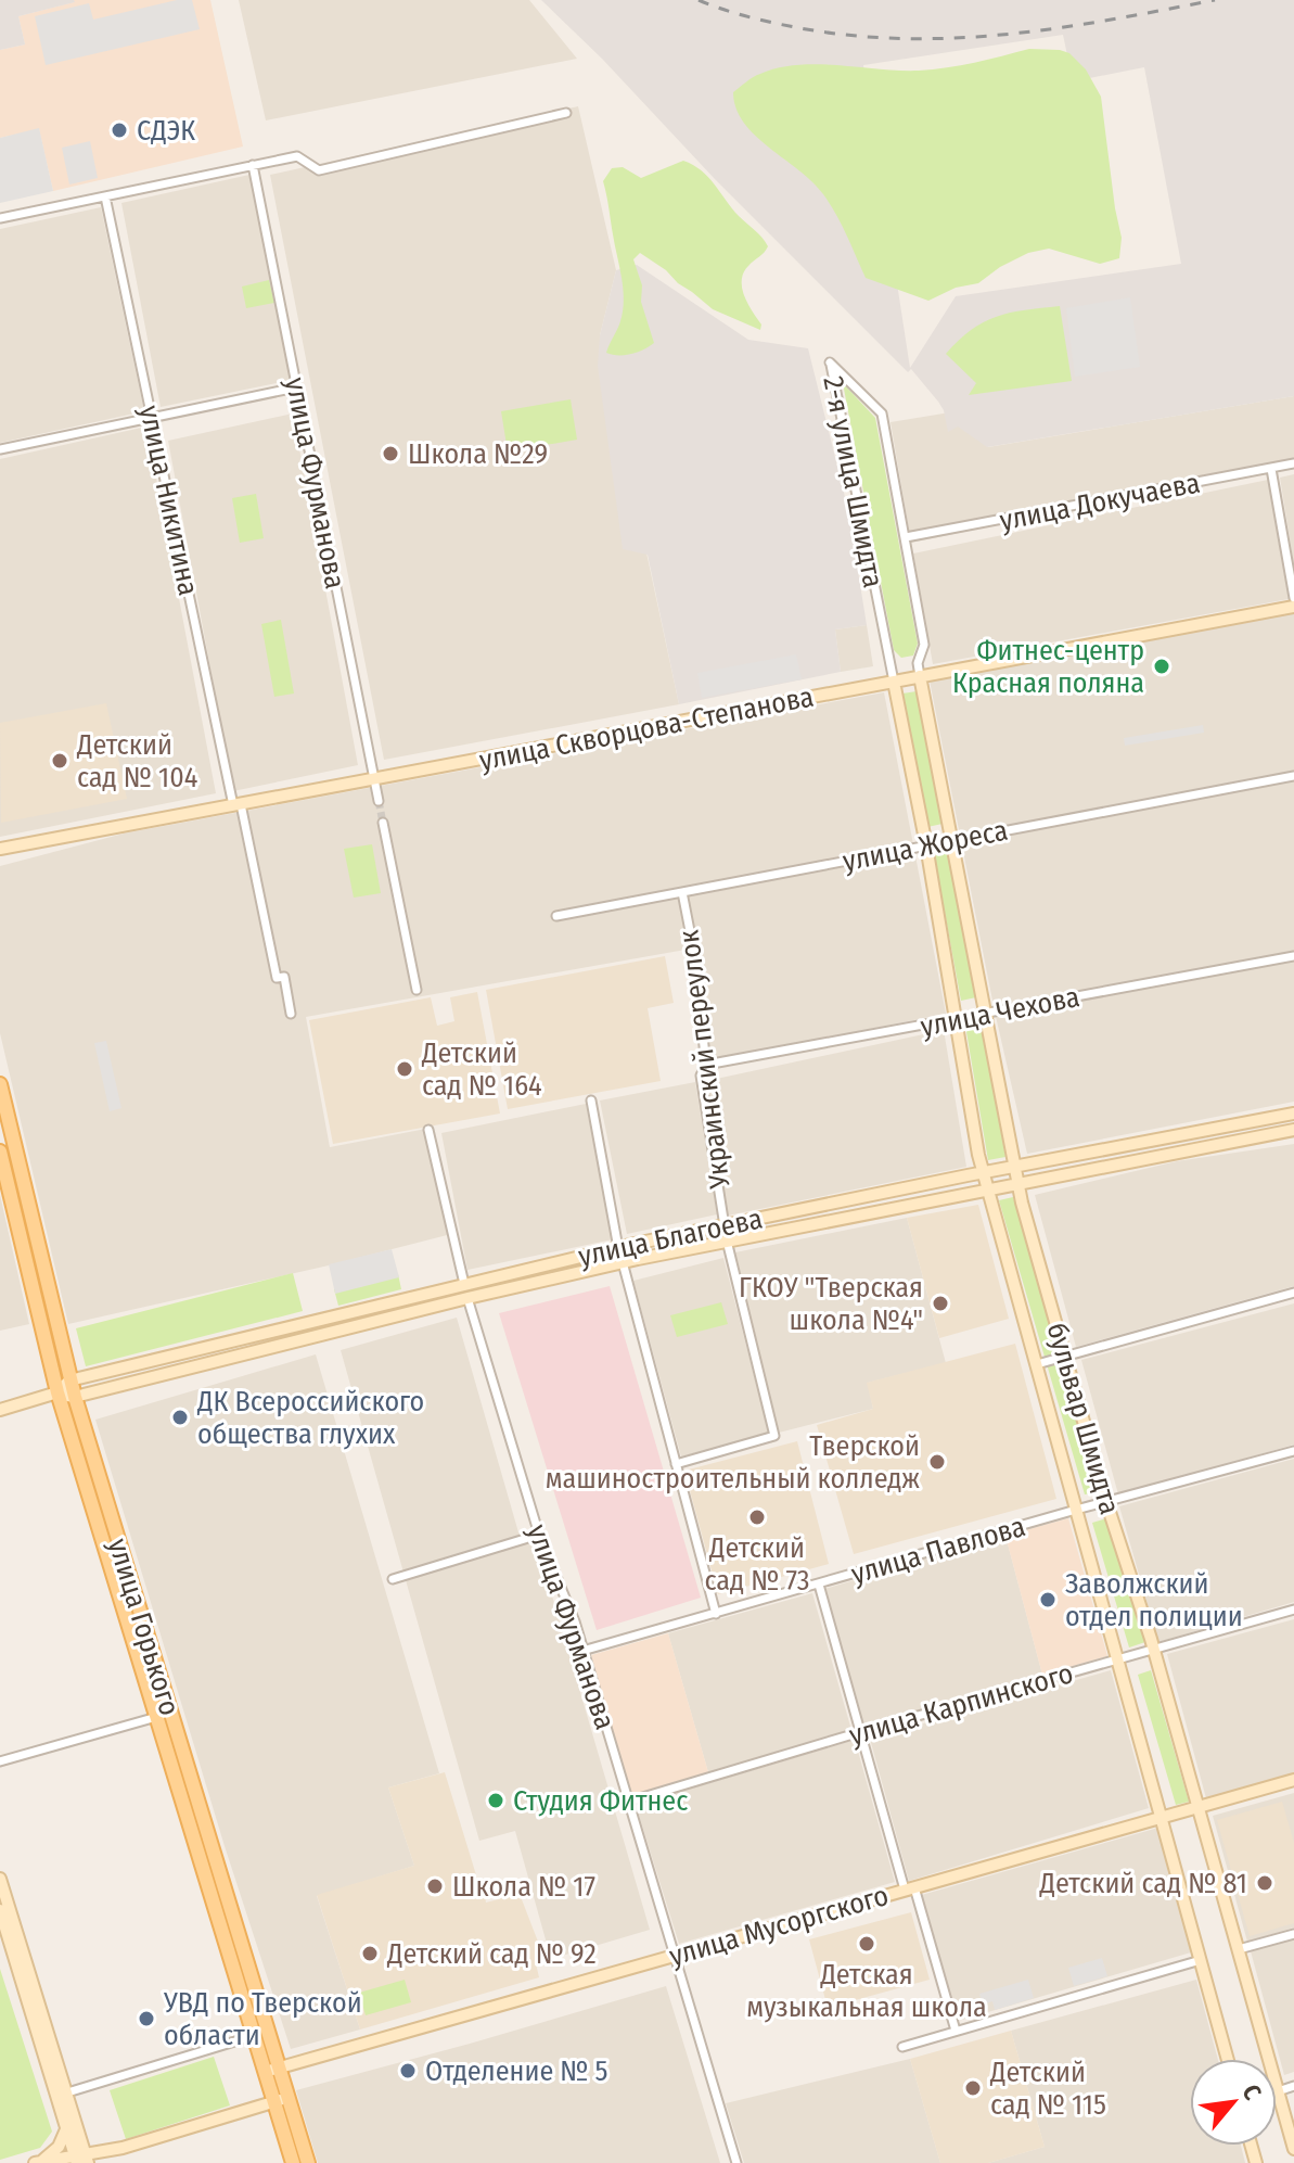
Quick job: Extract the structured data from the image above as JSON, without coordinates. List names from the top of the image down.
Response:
{
  "streets": {
    "main road": ["улица Горького"],
    "street": [
      "2-я улица Шмидта",
      "улица Фурманова",
      "улица Никитина",
      "улица Докучаева",
      "улица Скворцова-Степанова",
      "улица Жореса",
      "улица Чехова",
      "Украинский переулок",
      "улица Благоева",
      "бульвар Шмидта",
      "улица Павлова",
      "улица Карпинского",
      "улица Мусоргского"
    ]
  },
  "crossings": [
    ["2-я улица Шмидта", "улица Докучаева"],
    ["2-я улица Шмидта", "улица Скворцова-Степанова"],
    ["2-я улица Шмидта", "бульвар Шмидта"],
    ["улица Фурманова", "улица Скворцова-Степанова"],
    ["улица Фурманова", "улица Благоева"],
    ["улица Фурманова", "улица Павлова"],
    ["улица Фурманова", "улица Карпинского"],
    ["улица Фурманова", "улица Мусоргского"],
    ["улица Никитина", "улица Скворцова-Степанова"],
    ["улица Скворцова-Степанова", "бульвар Шмидта"],
    ["улица Жореса", "Украинский переулок"],
    ["улица Жореса", "бульвар Шмидта"],
    ["улица Чехова", "Украинский переулок"],
    ["улица Чехова", "бульвар Шмидта"],
    ["Украинский переулок", "улица Благоева"],
    ["улица Благоева", "бульвар Шмидта"],
    ["улица Благоева", "улица Горького"],
    ["бульвар Шмидта", "улица Павлова"],
    ["бульвар Шмидта", "улица Карпинского"],
    ["бульвар Шмидта", "улица Мусоргского"],
    ["улица Горького", "улица Мусоргского"]
  ],
  "places": [
    "СДЭК",
    "Школа №29",
    "Фитнес-центр Красная поляна",
    "Детский сад № 104",
    "Детский сад № 164",
    "ГКОУ \"Тверская школа №4\"",
    "ДК Всероссийского общества глухих",
    "Тверской машиностроительный колледж",
    "Детский сад № 73",
    "Заволжский отдел полиции",
    "Студия Фитнес",
    "Детский сад № 81",
    "Школа № 17",
    "Детская музыкальная школа",
    "Детский сад № 92",
    "УВД по Тверской области",
    "Отделение № 5",
    "Детский сад № 115"
  ],
  "north": "top right"
}
